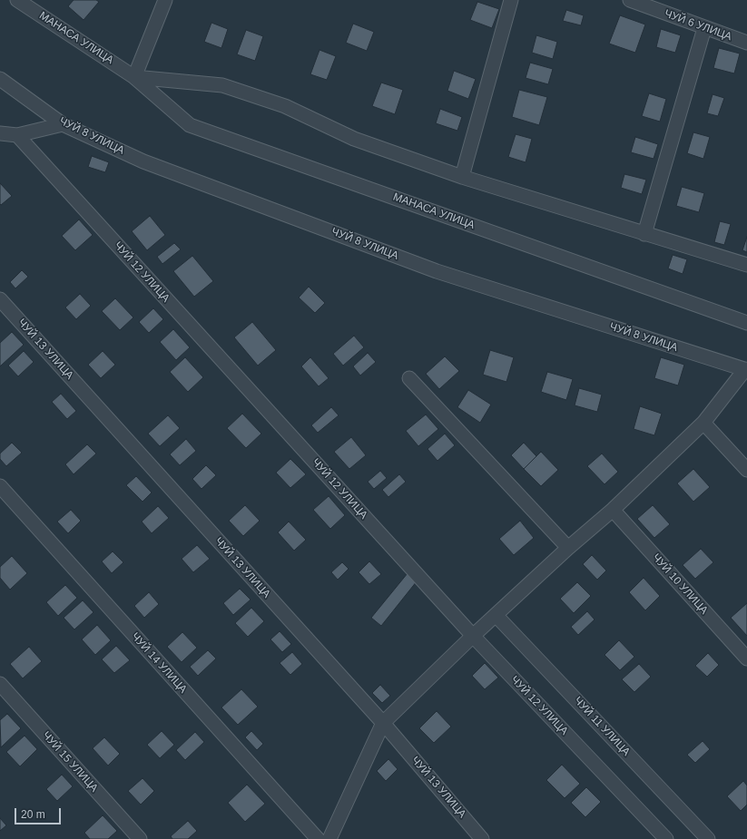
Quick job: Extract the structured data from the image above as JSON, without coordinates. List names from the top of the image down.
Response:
{
  "streets": {
    "street": [
      "ЧУЙ 6 УЛИЦА",
      "МАНАСА УЛИЦА",
      "ЧУЙ 8 УЛИЦА",
      "ЧУЙ 12 УЛИЦА",
      "ЧУЙ 13 УЛИЦА",
      "ЧУЙ 10 УЛИЦА",
      "ЧУЙ 14 УЛИЦА",
      "ЧУЙ 11 УЛИЦА",
      "ЧУЙ 15 УЛИЦА"
    ]
  },
  "scale_bar": "20 m"
}
